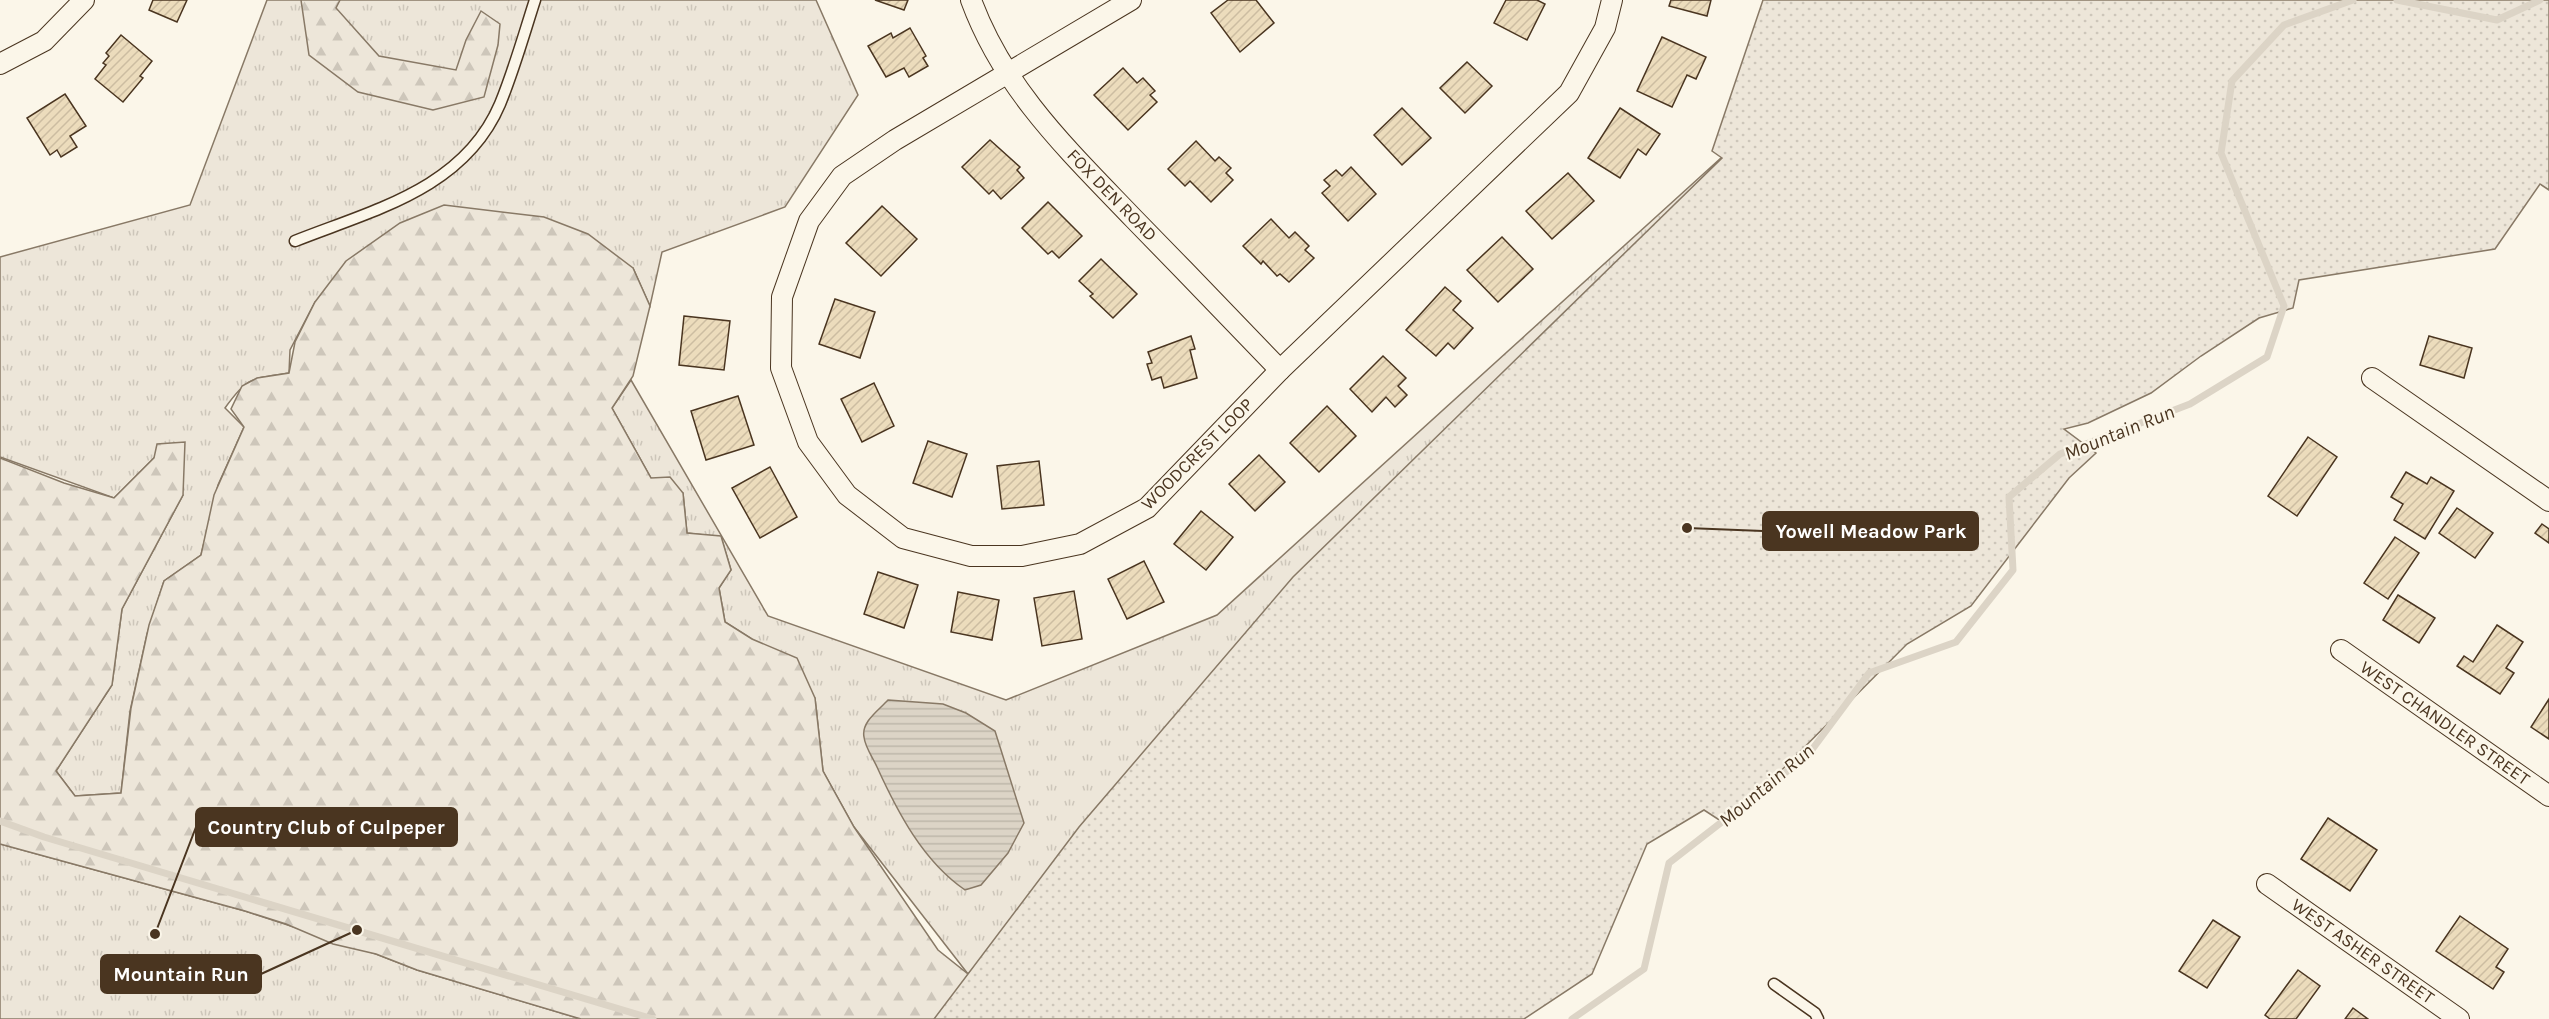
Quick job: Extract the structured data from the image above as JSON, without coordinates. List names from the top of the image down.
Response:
{
  "streets": {
    "street": [
      "FOX DEN ROAD",
      "WOODCREST LOOP",
      "WEST CHANDLER STREET",
      "WEST ASHER STREET"
    ]
  },
  "crossings": [
    ["FOX DEN ROAD", "WOODCREST LOOP"]
  ],
  "water": ["Mountain Run"],
  "places": ["Yowell Meadow Park", "Mountain Run", "Country Club of Culpeper"]
}
